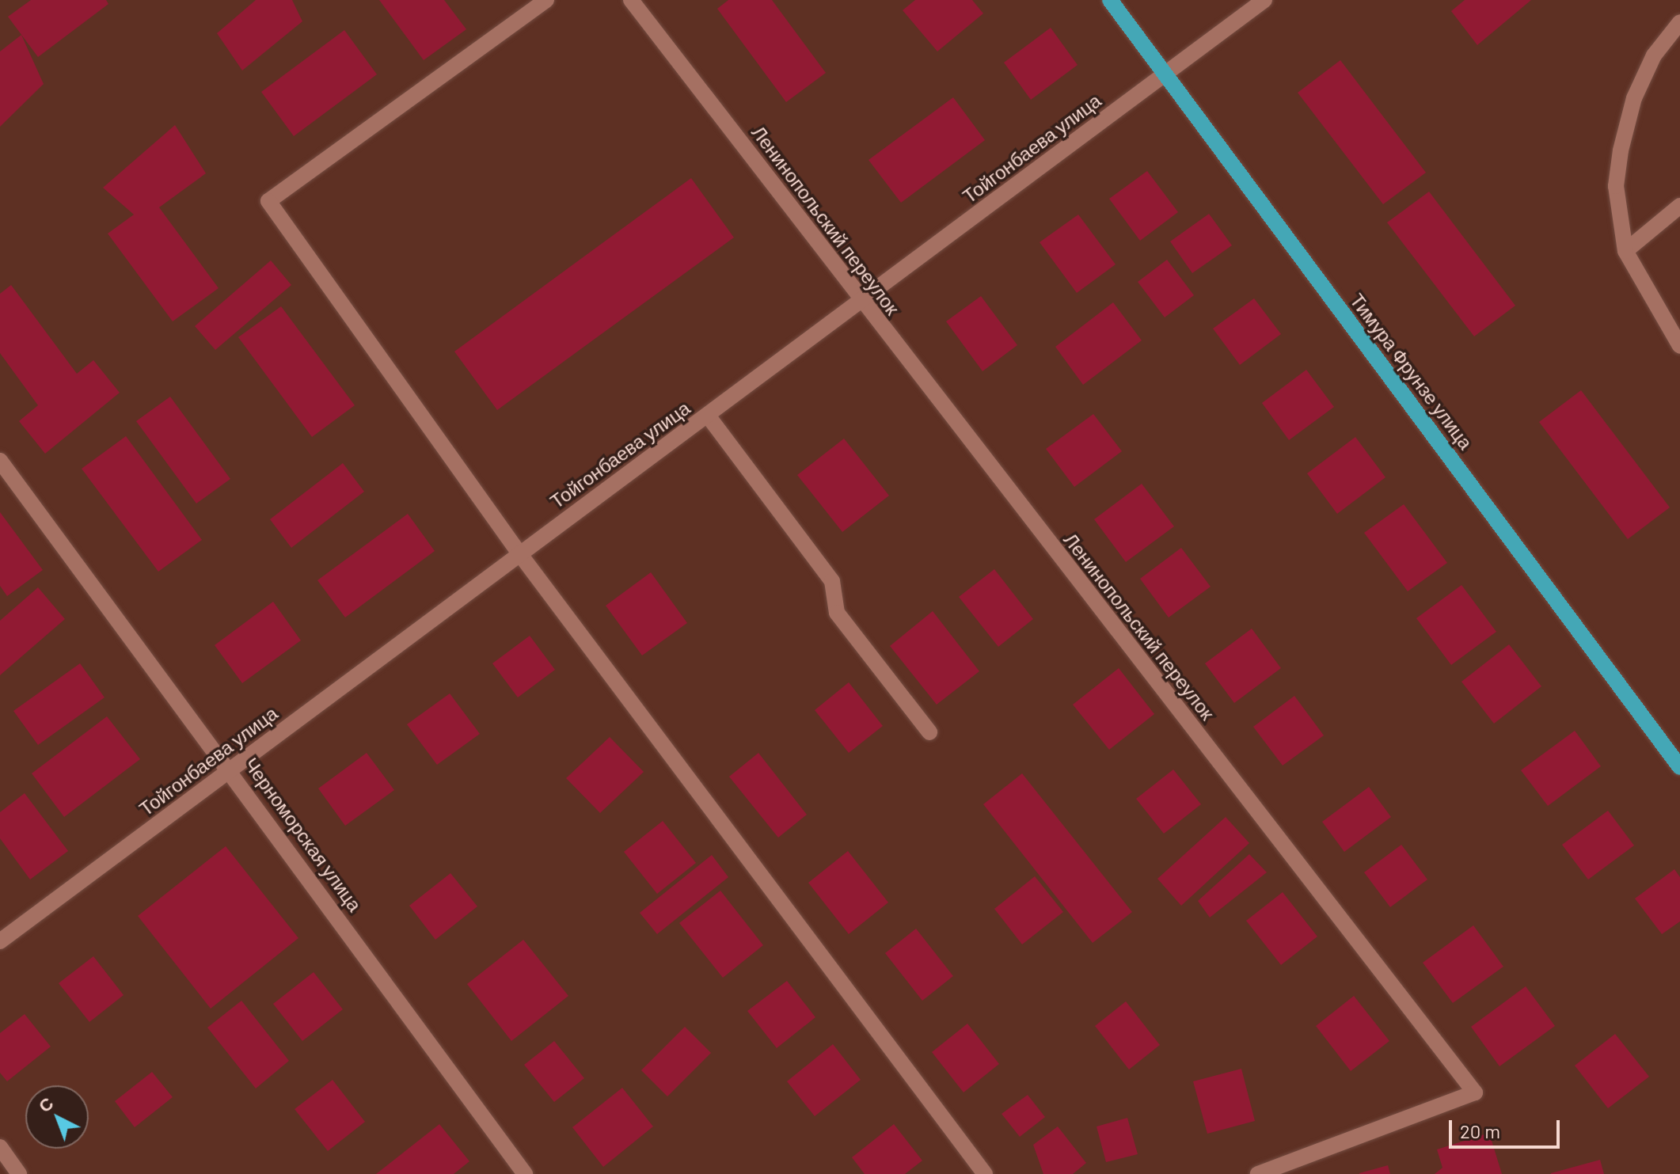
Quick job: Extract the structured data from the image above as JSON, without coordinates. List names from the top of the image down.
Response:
{
  "streets": {
    "main road": ["Тимура Фрунзе улица"],
    "street": ["Тойгонбаева улица", "Ленинопольский переулок", "Черноморская улица"]
  },
  "crossings": [
    ["Тойгонбаева улица", "Ленинопольский переулок"],
    ["Тойгонбаева улица", "Тимура Фрунзе улица"],
    ["Тойгонбаева улица", "Черноморская улица"]
  ],
  "scale_bar": "20 m",
  "north": "top left"
}
